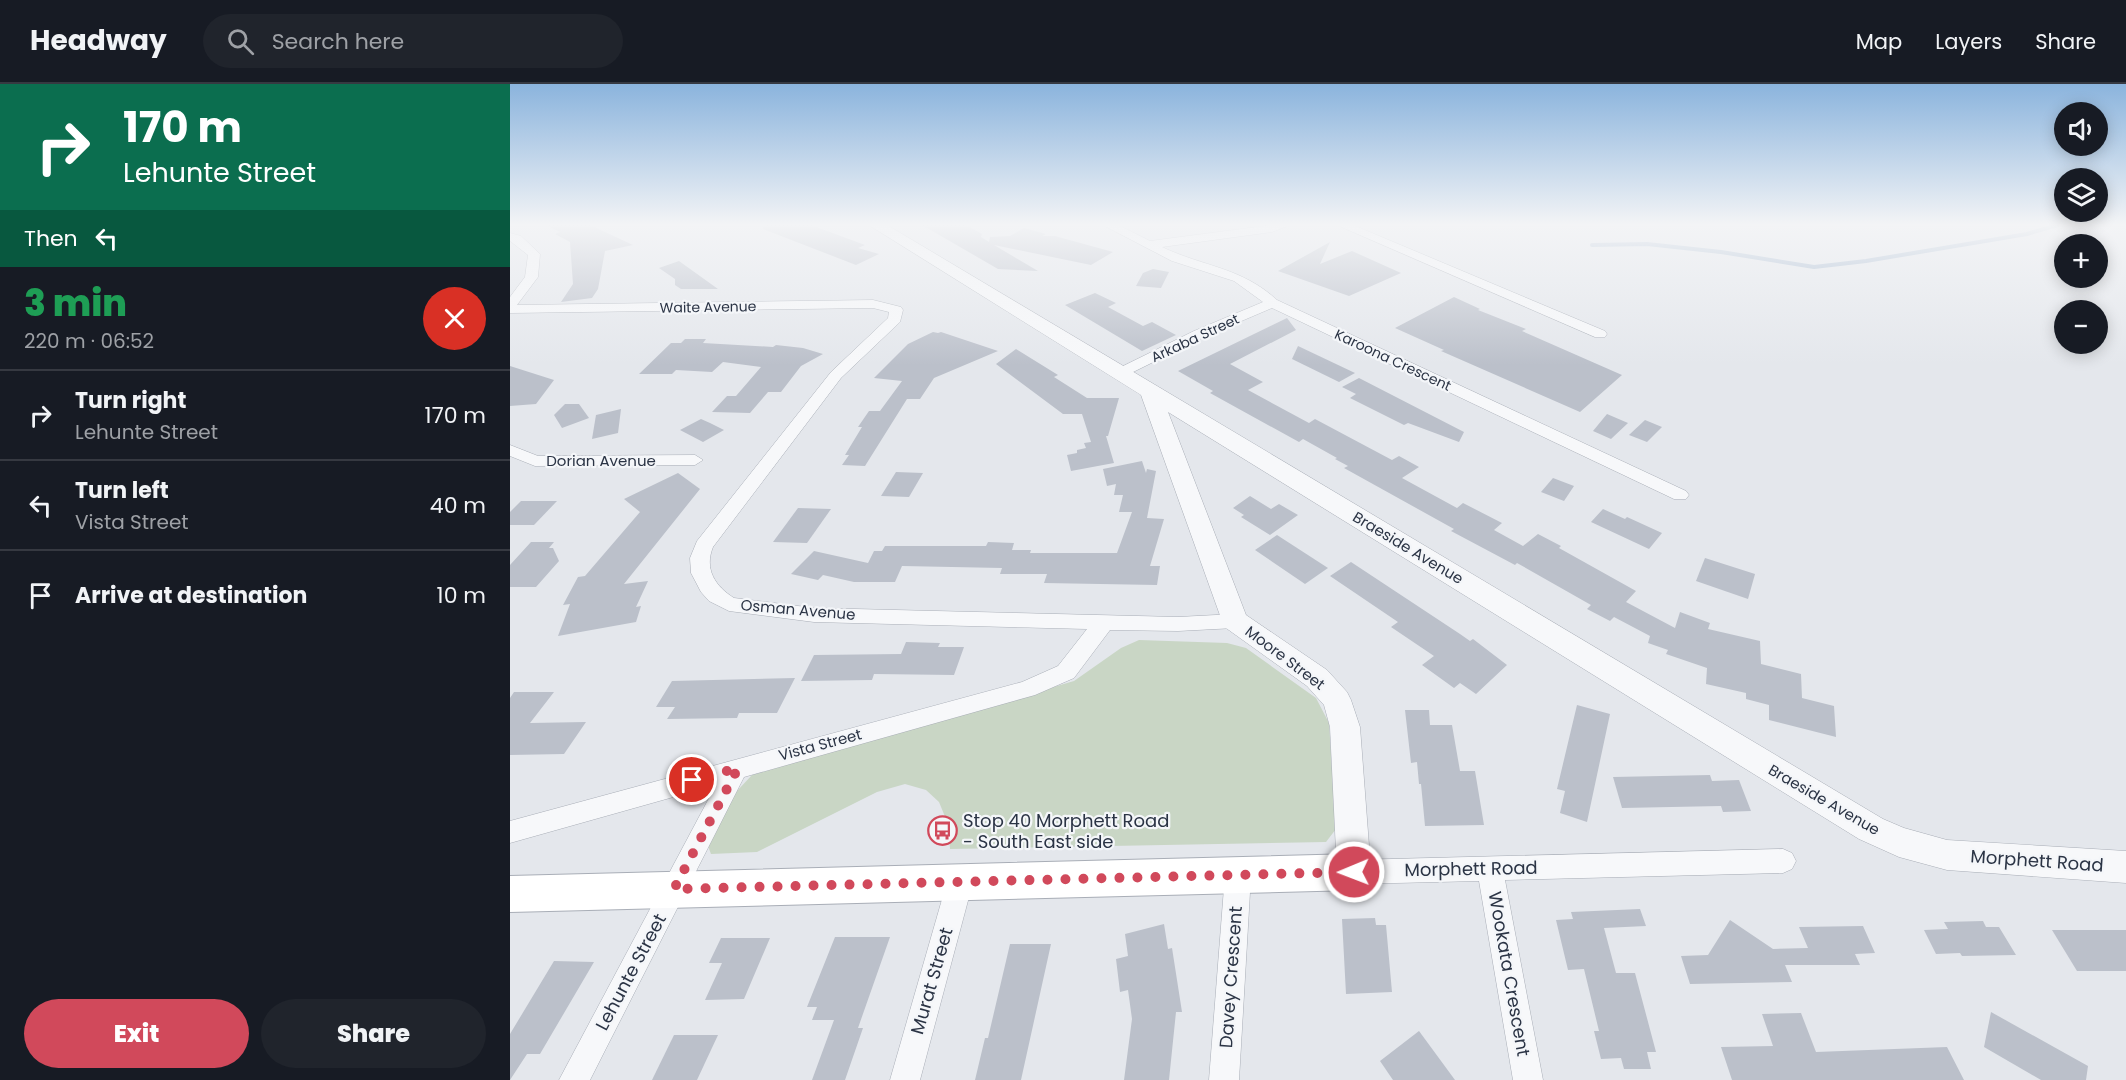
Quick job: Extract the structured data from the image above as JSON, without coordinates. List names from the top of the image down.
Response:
{
  "streets": {
    "main road": ["Morphett Road"],
    "street": [
      "Waite Avenue",
      "Arkaba Street",
      "Karoona Crescent",
      "Dorian Avenue",
      "Braeside Avenue",
      "Osman Avenue",
      "Moore Street",
      "Vista Street",
      "Lehunte Street",
      "Wookata Crescent",
      "Davey Crescent",
      "Murat Street"
    ]
  },
  "crossings": [
    ["Waite Avenue", "Osman Avenue"],
    ["Arkaba Street", "Karoona Crescent"],
    ["Arkaba Street", "Braeside Avenue"],
    ["Braeside Avenue", "Moore Street"],
    ["Braeside Avenue", "Morphett Road"],
    ["Osman Avenue", "Moore Street"],
    ["Osman Avenue", "Vista Street"],
    ["Moore Street", "Morphett Road"],
    ["Vista Street", "Lehunte Street"],
    ["Morphett Road", "Lehunte Street"],
    ["Morphett Road", "Wookata Crescent"],
    ["Morphett Road", "Davey Crescent"],
    ["Morphett Road", "Murat Street"]
  ],
  "places": {
    "bus stop": ["Stop 40 Morphett Road - South East side"]
  },
  "page": {
    "header": "Headway",
    "search": "Search here",
    "nav": ["Map", "Layers", "Share"],
    "turn": ["170 m", "Lehunte Street"],
    "map_buttons": ["+", "−"],
    "then": "Then",
    "heading": ["3 min", "220 m · 06:52"],
    "list": [
      {
        "name": "Turn right",
        "note": "Lehunte Street",
        "value": "170 m"
      },
      {
        "name": "Turn left",
        "note": "Vista Street",
        "value": "40 m"
      },
      {
        "name": "Arrive at destination",
        "value": "10 m"
      }
    ],
    "buttons": ["Exit", "Share"]
  }
}
